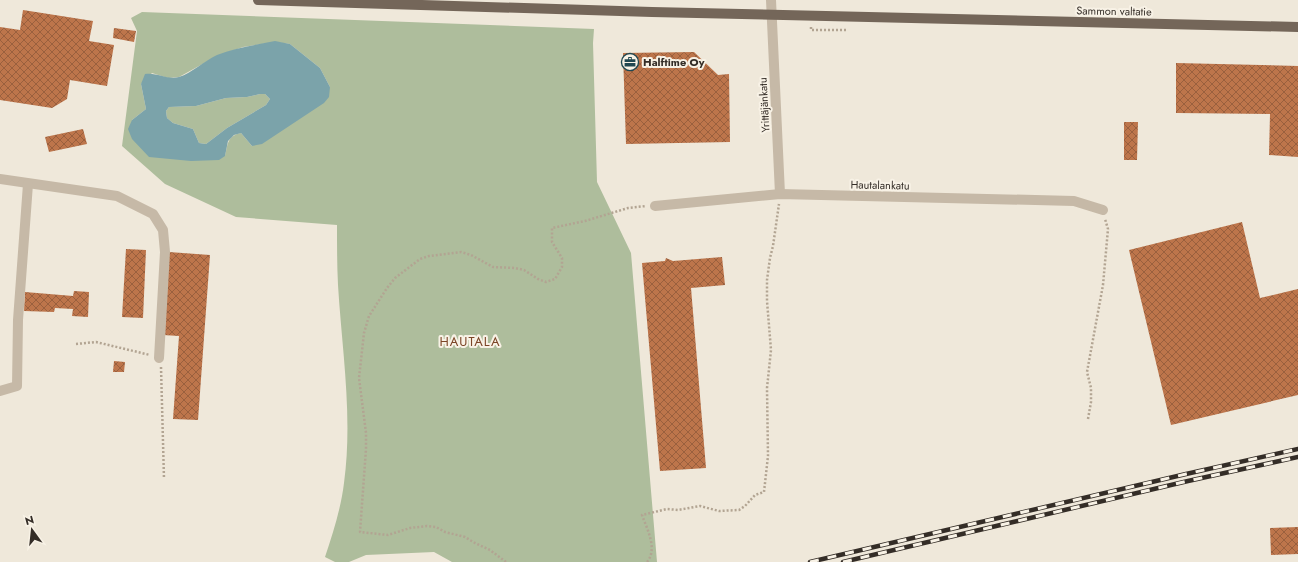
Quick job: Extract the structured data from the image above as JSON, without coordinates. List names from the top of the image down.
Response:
{
  "streets": {
    "main road": ["Sammon valtatie"],
    "street": ["Yrittäjänkatu", "Hautalankatu"]
  },
  "crossings": [
    ["Sammon valtatie", "Yrittäjänkatu"],
    ["Yrittäjänkatu", "Hautalankatu"]
  ],
  "districts": ["HAUTALA"],
  "places": {
    "office": ["Halftime Oy"]
  },
  "north": "top"
}
